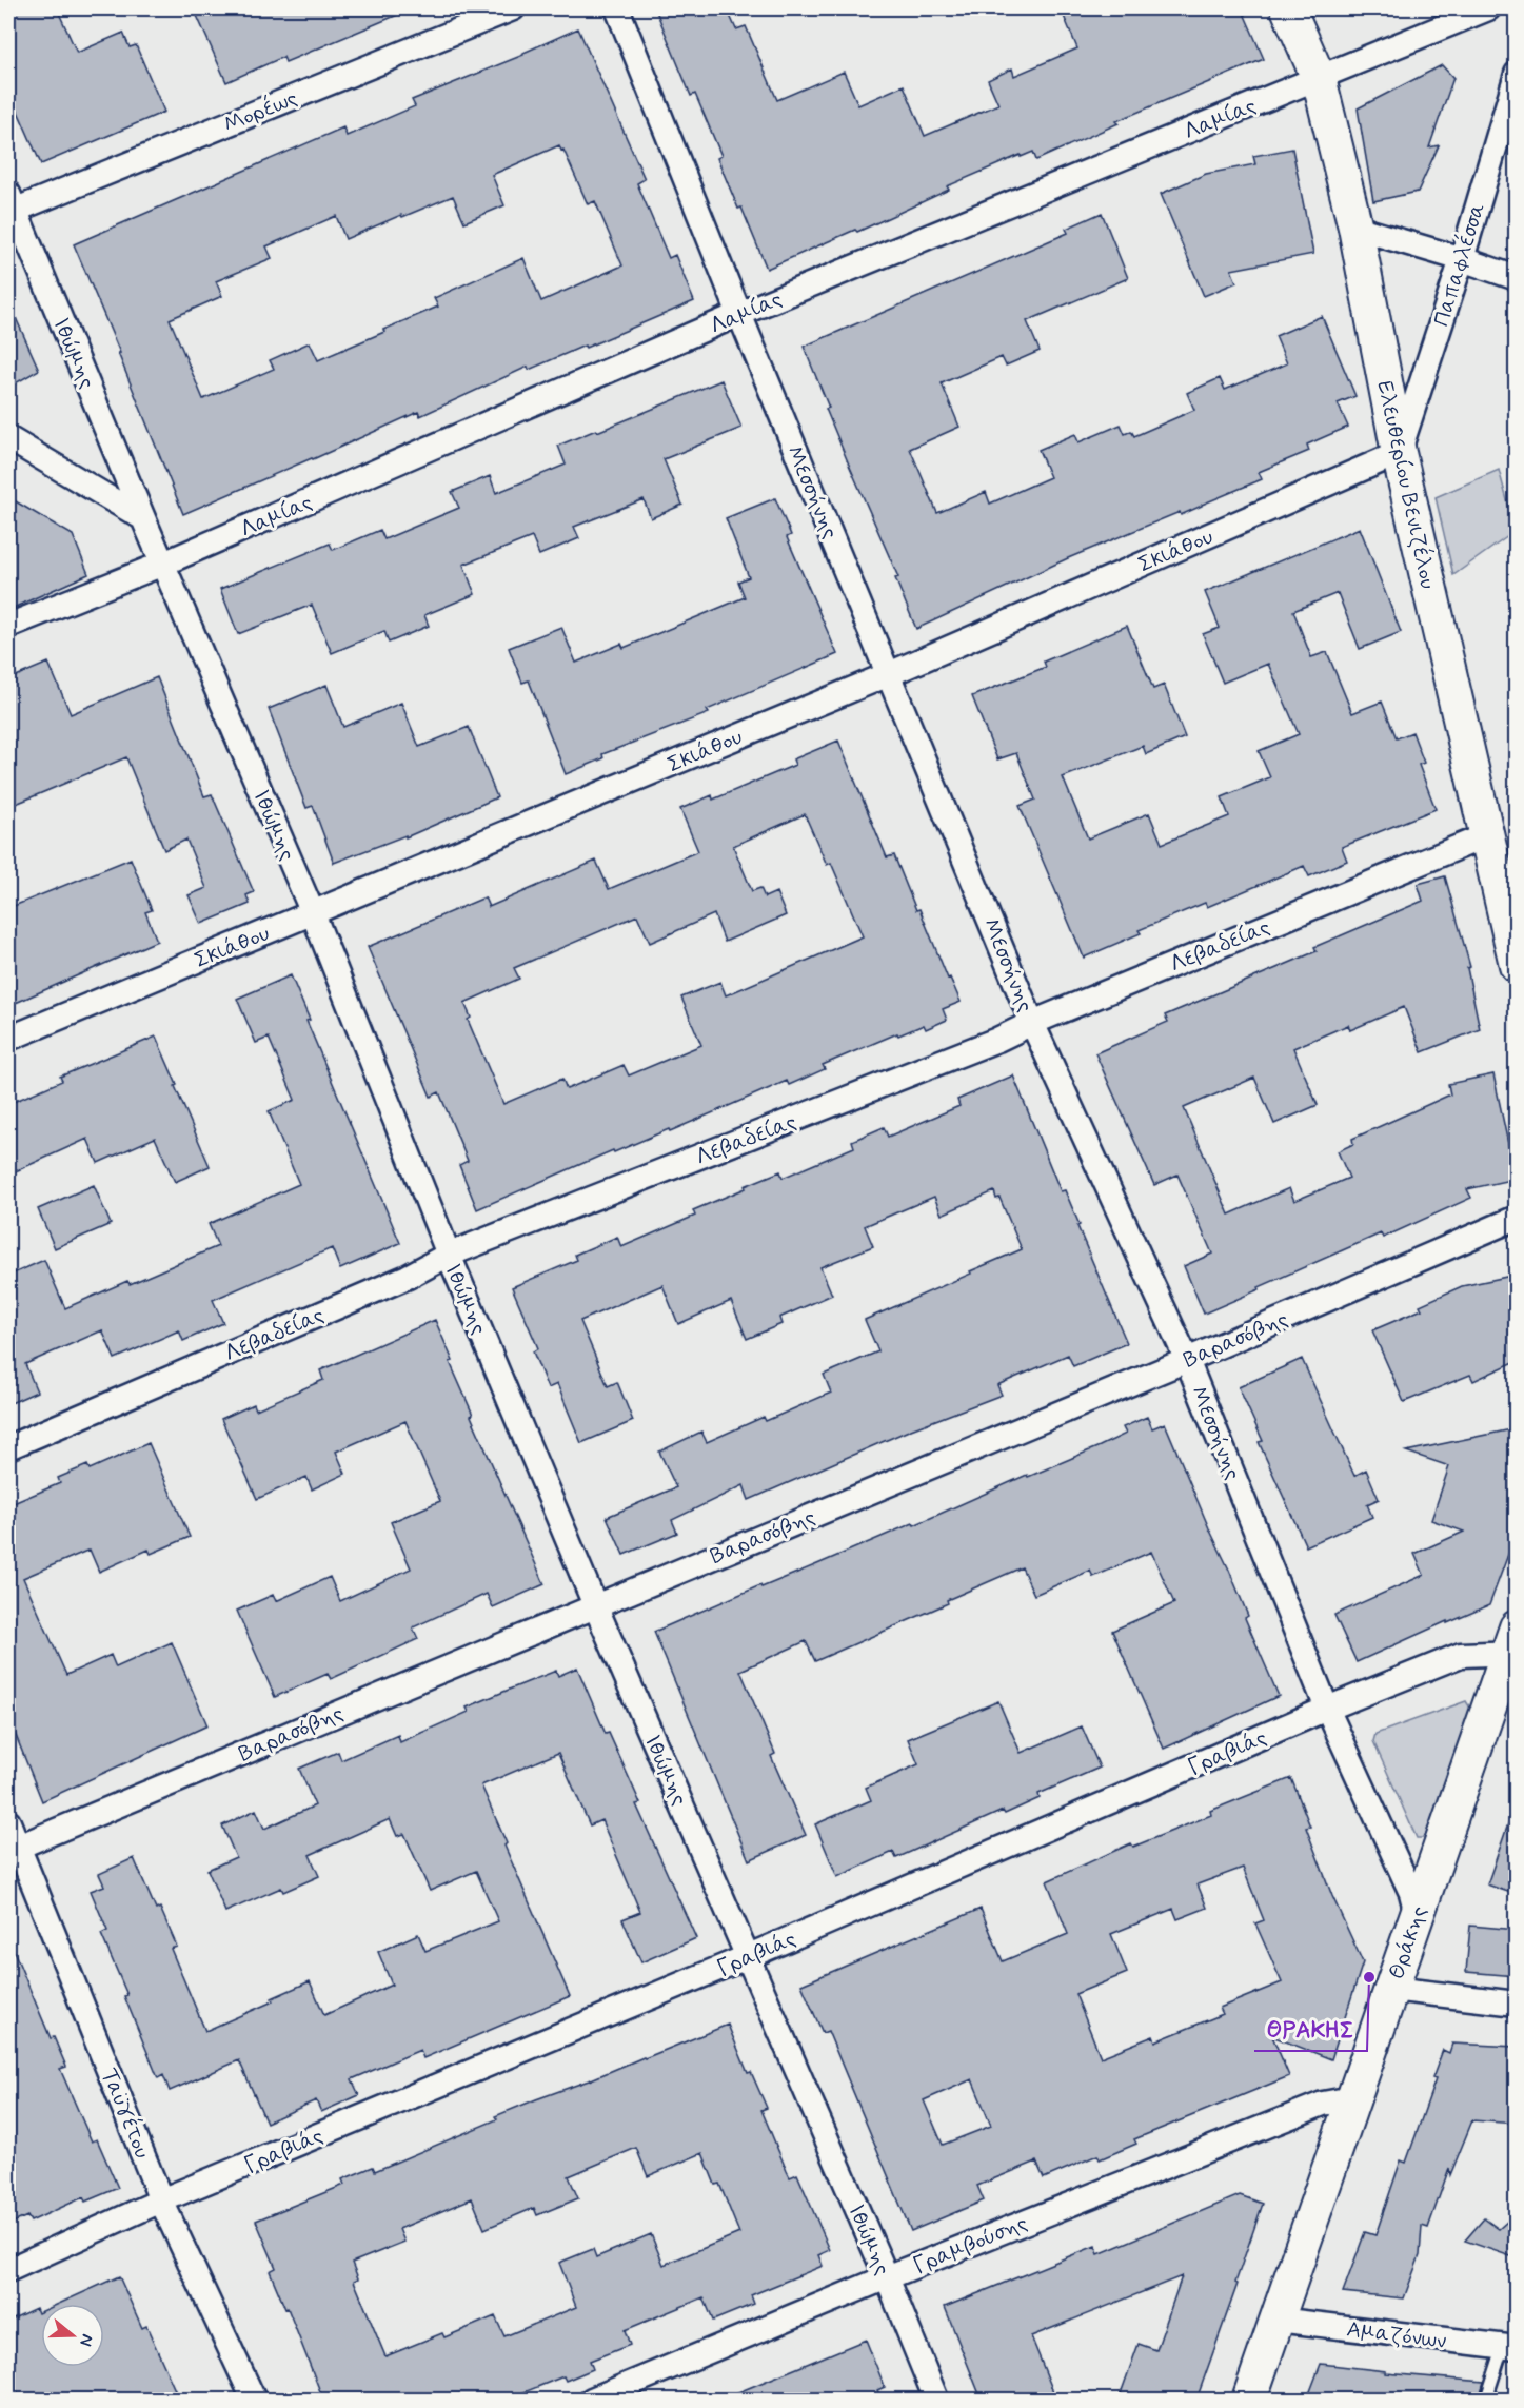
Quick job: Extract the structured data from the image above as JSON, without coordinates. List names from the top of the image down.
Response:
{
  "streets": {
    "street": [
      "Μορέως",
      "Λαμίας",
      "Παπαφλέσσα",
      "Ιθώμης",
      "Ελευθερίου Βενιζέλου",
      "Μεσσήνης",
      "Σκιάθου",
      "Λεβαδείας",
      "Βαρασόβης",
      "Γραβιάς",
      "Θράκης",
      "Ταϋγέτου",
      "Γραμβούσης",
      "Αμαζόνων"
    ]
  },
  "crossings": [
    ["Μορέως", "Ιθώμης"],
    ["Λαμίας", "Ιθώμης"],
    ["Λαμίας", "Ελευθερίου Βενιζέλου"],
    ["Λαμίας", "Μεσσήνης"],
    ["Παπαφλέσσα", "Ελευθερίου Βενιζέλου"],
    ["Παπαφλέσσα", "Σκιάθου"],
    ["Ιθώμης", "Σκιάθου"],
    ["Ιθώμης", "Λεβαδείας"],
    ["Ιθώμης", "Βαρασόβης"],
    ["Ιθώμης", "Γραβιάς"],
    ["Ιθώμης", "Γραμβούσης"],
    ["Ελευθερίου Βενιζέλου", "Σκιάθου"],
    ["Ελευθερίου Βενιζέλου", "Λεβαδείας"],
    ["Μεσσήνης", "Σκιάθου"],
    ["Μεσσήνης", "Λεβαδείας"],
    ["Μεσσήνης", "Βαρασόβης"],
    ["Μεσσήνης", "Γραβιάς"],
    ["Μεσσήνης", "Θράκης"],
    ["Βαρασόβης", "Ταϋγέτου"],
    ["Γραβιάς", "Θράκης"],
    ["Γραβιάς", "Ταϋγέτου"],
    ["Θράκης", "Γραμβούσης"],
    ["Θράκης", "Αμαζόνων"]
  ],
  "places": ["ΘΡΑΚΗΣ"],
  "north": "right"
}
